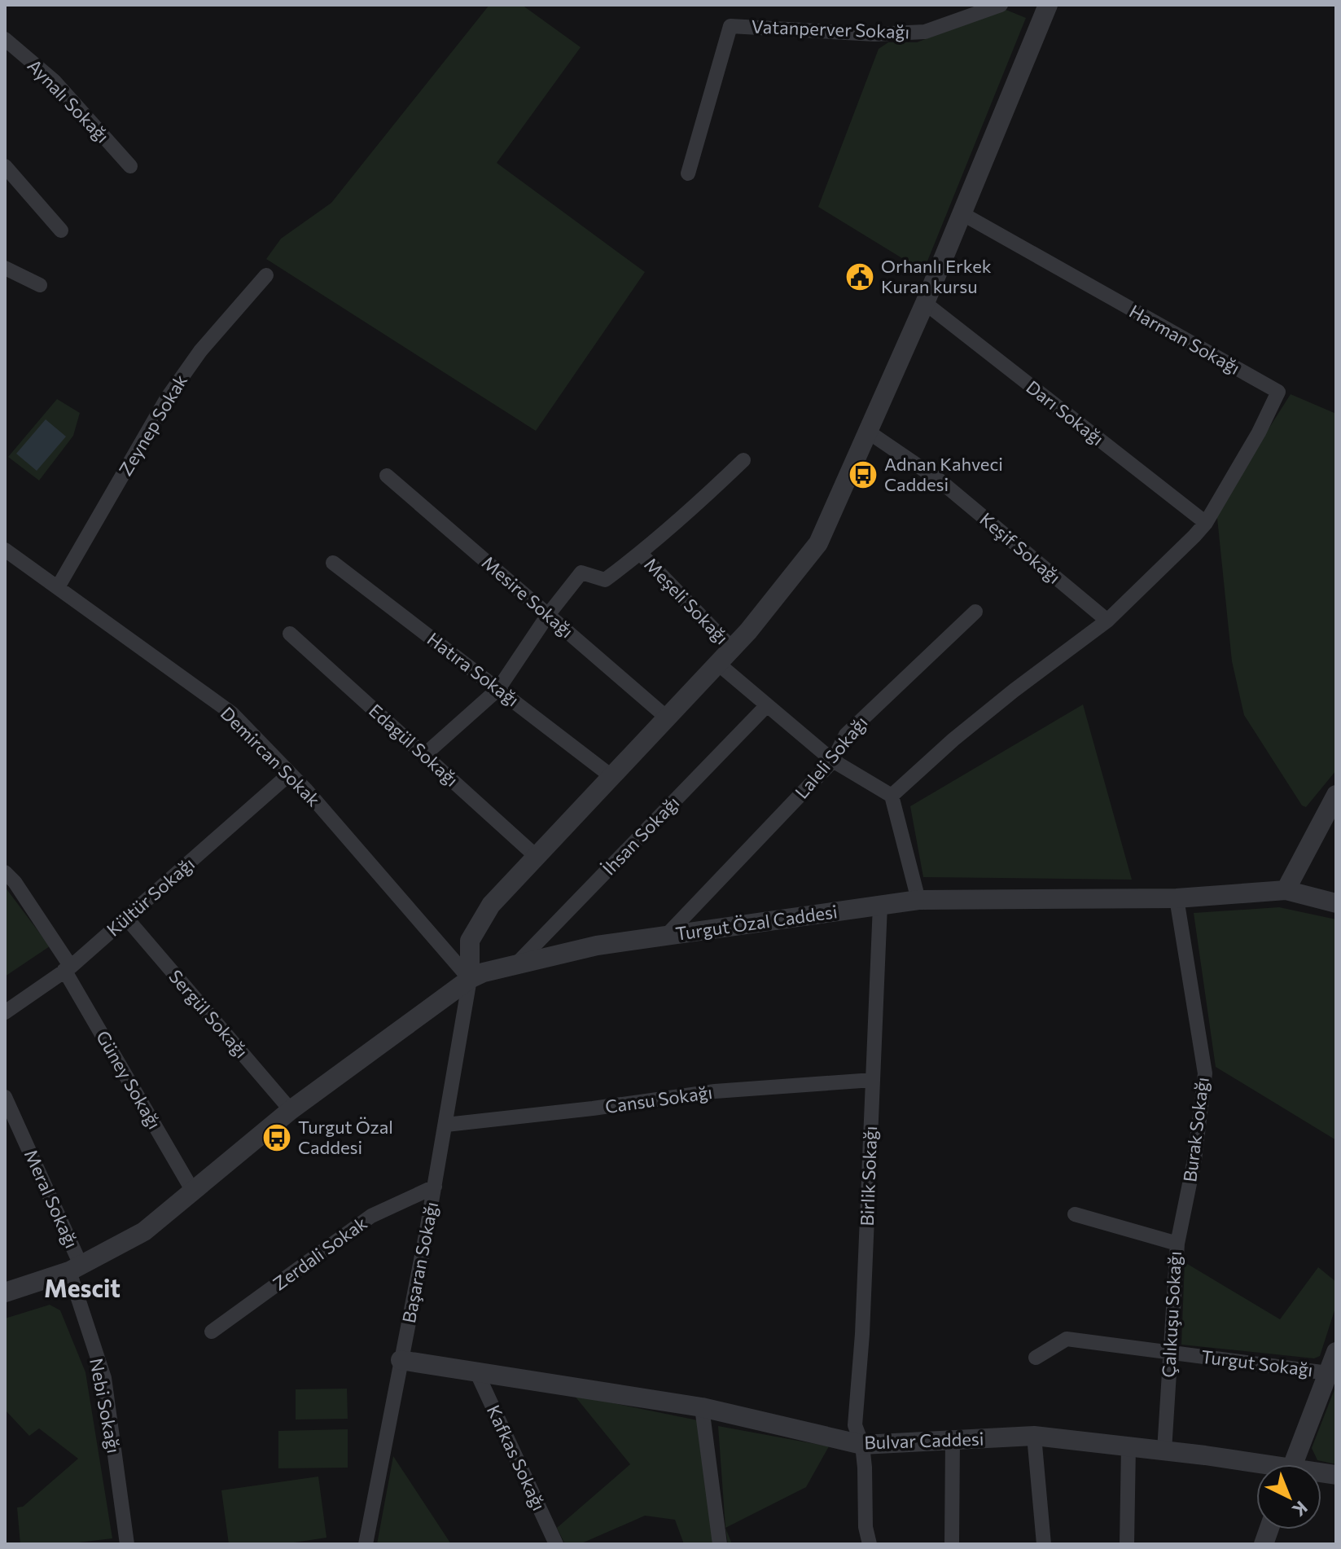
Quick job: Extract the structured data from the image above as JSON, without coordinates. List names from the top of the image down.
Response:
{
  "streets": {
    "street": [
      "Vatanperver Sokağı",
      "Aynalı Sokağı",
      "Harman Sokağı",
      "Darı Sokağı",
      "Zeynep Sokak",
      "Keşif Sokağı",
      "Mesire Sokağı",
      "Meşeli Sokağı",
      "Hatıra Sokağı",
      "Edagül Sokağı",
      "Demircan Sokak",
      "Laleli Sokağı",
      "İhsan Sokağı",
      "Kültür Sokağı",
      "Turgut Özal Caddesi",
      "Sergül Sokağı",
      "Güney Sokağı",
      "Cansu Sokağı",
      "Burak Sokağı",
      "Birlik Sokağı",
      "Meral Sokağı",
      "Zerdali Sokak",
      "Başaran Sokağı",
      "Çalıkuşu Sokağı",
      "Turgut Sokağı",
      "Nebi Sokağı",
      "Bulvar Caddesi",
      "Kafkas Sokağı"
    ]
  },
  "crossings": [
    ["Harman Sokağı", "Darı Sokağı"],
    ["Zeynep Sokak", "Demircan Sokak"],
    ["Demircan Sokak", "Kültür Sokağı"],
    ["Demircan Sokak", "Turgut Özal Caddesi"],
    ["Demircan Sokak", "Başaran Sokağı"],
    ["Laleli Sokağı", "Turgut Özal Caddesi"],
    ["İhsan Sokağı", "Turgut Özal Caddesi"],
    ["Kültür Sokağı", "Sergül Sokağı"],
    ["Kültür Sokağı", "Güney Sokağı"],
    ["Turgut Özal Caddesi", "Sergül Sokağı"],
    ["Turgut Özal Caddesi", "Güney Sokağı"],
    ["Turgut Özal Caddesi", "Burak Sokağı"],
    ["Turgut Özal Caddesi", "Birlik Sokağı"],
    ["Turgut Özal Caddesi", "Meral Sokağı"],
    ["Turgut Özal Caddesi", "Başaran Sokağı"],
    ["Turgut Özal Caddesi", "Nebi Sokağı"],
    ["Cansu Sokağı", "Birlik Sokağı"],
    ["Cansu Sokağı", "Başaran Sokağı"],
    ["Burak Sokağı", "Çalıkuşu Sokağı"],
    ["Birlik Sokağı", "Bulvar Caddesi"],
    ["Meral Sokağı", "Nebi Sokağı"],
    ["Zerdali Sokak", "Başaran Sokağı"],
    ["Başaran Sokağı", "Bulvar Caddesi"],
    ["Çalıkuşu Sokağı", "Turgut Sokağı"],
    ["Çalıkuşu Sokağı", "Bulvar Caddesi"],
    ["Bulvar Caddesi", "Kafkas Sokağı"]
  ],
  "districts": ["Mescit"],
  "places": {
    "public building": ["Orhanlı Erkek Kuran kursu"],
    "bus stop": ["Adnan Kahveci Caddesi", "Turgut Özal Caddesi"]
  },
  "north": "bottom right"
}
